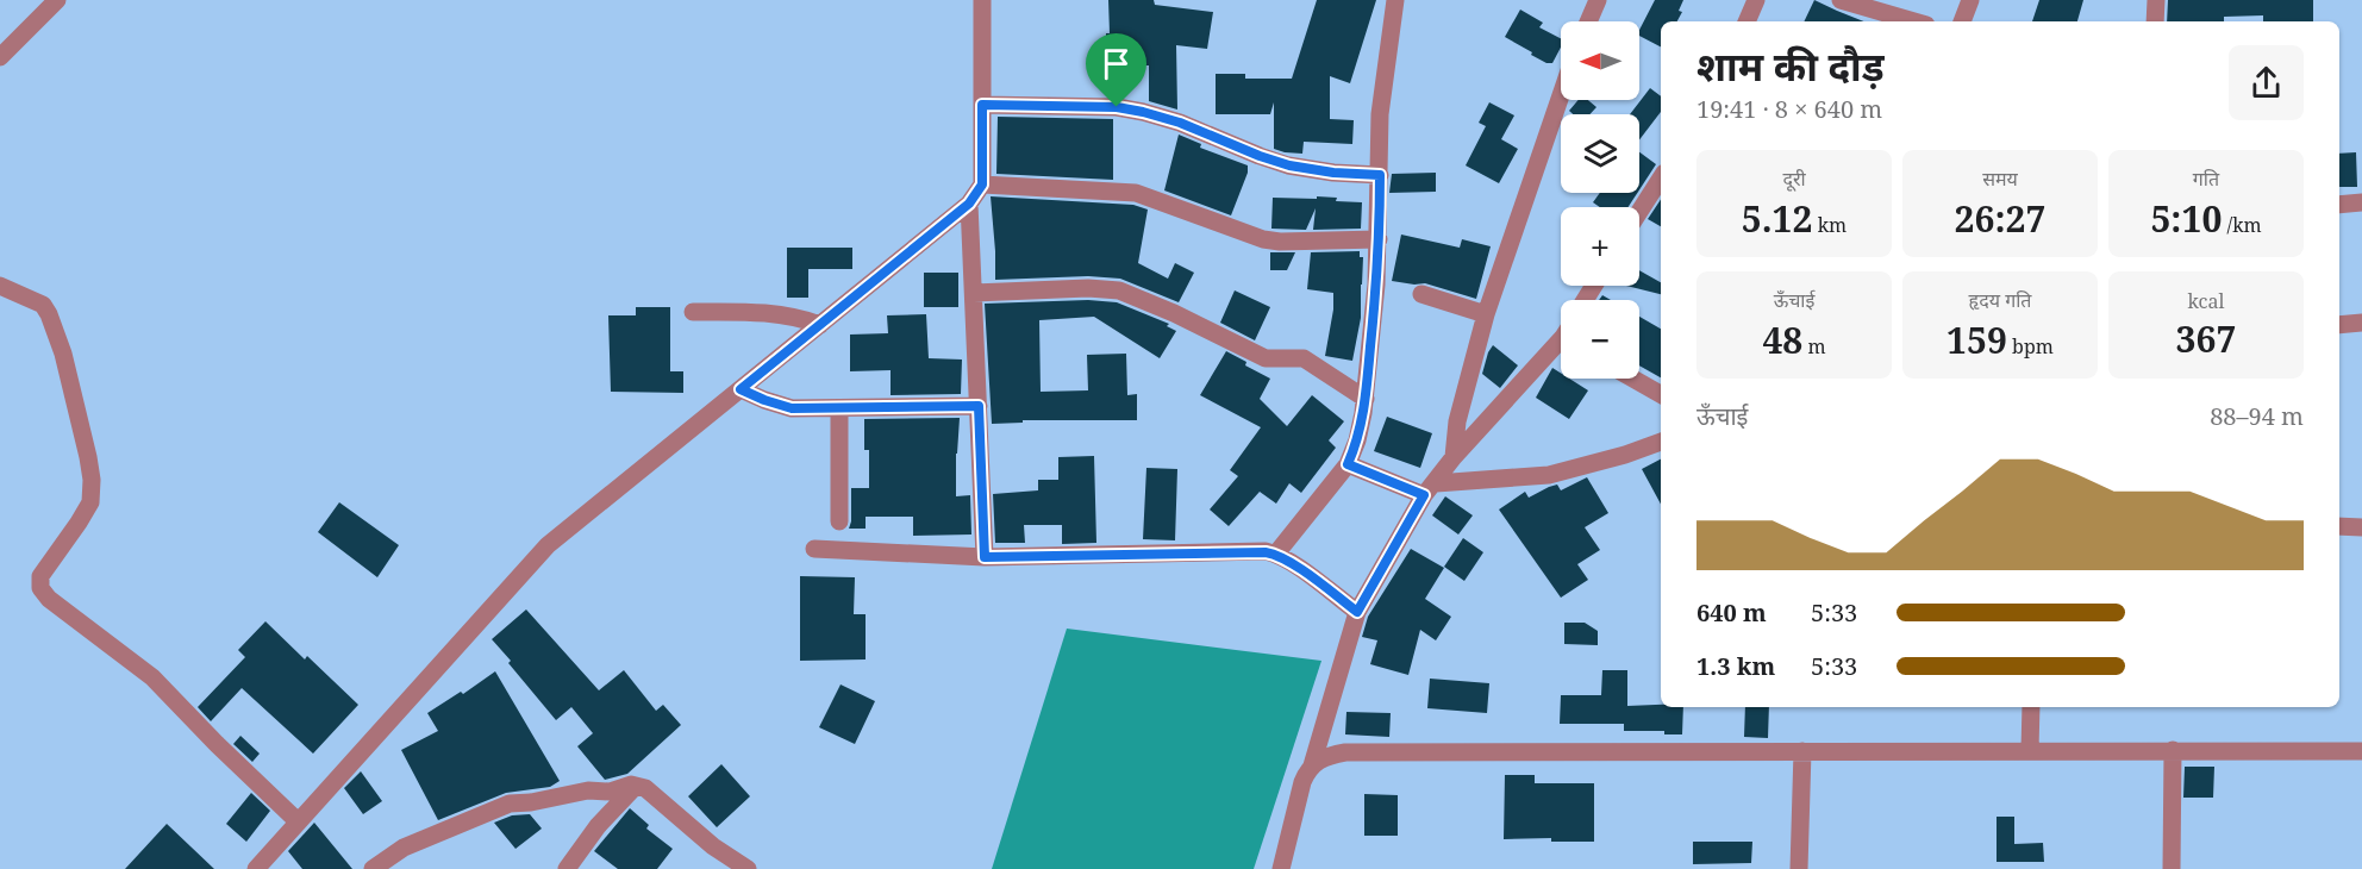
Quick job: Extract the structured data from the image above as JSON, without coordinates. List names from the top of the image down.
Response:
{
  "north": "left",
  "page": {
    "map_buttons": ["+", "−"],
    "heading": ["शाम की दौड़", "19:41 · 8 × 640 m"],
    "stats": [
      ["दूरी", "5.12 km"],
      ["समय", "26:27"],
      ["गति", "5:10 /km"],
      ["ऊँचाई", "48 m"],
      ["हृदय गति", "159 bpm"],
      ["kcal", "367"]
    ],
    "chart": ["ऊँचाई", "88–94 m"],
    "list": [
      {
        "name": "640 m",
        "note": "5:33"
      },
      {
        "name": "1.3 km",
        "note": "5:33"
      }
    ]
  }
}
